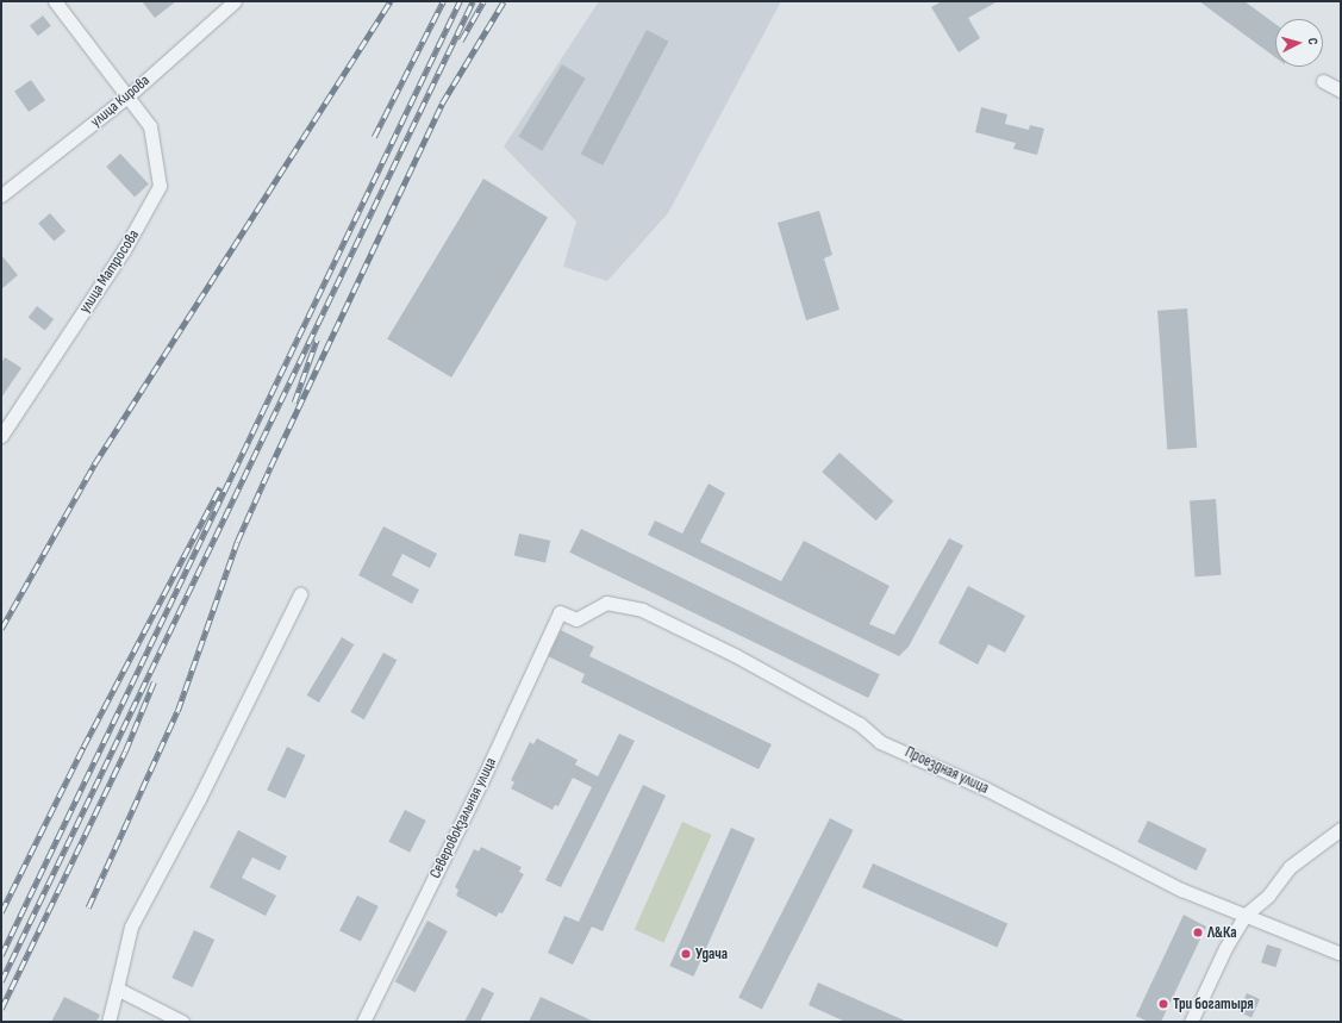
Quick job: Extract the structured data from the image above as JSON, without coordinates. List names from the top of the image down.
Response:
{
  "streets": {
    "street": [
      "улица Кирова",
      "улица Матросова",
      "Проездная улица",
      "Северовокзальная улица"
    ]
  },
  "crossings": [
    ["улица Кирова", "улица Матросова"],
    ["Проездная улица", "Северовокзальная улица"]
  ],
  "places": ["Л&Ка", "Удача", "Три богатыря"],
  "north": "right"
}
